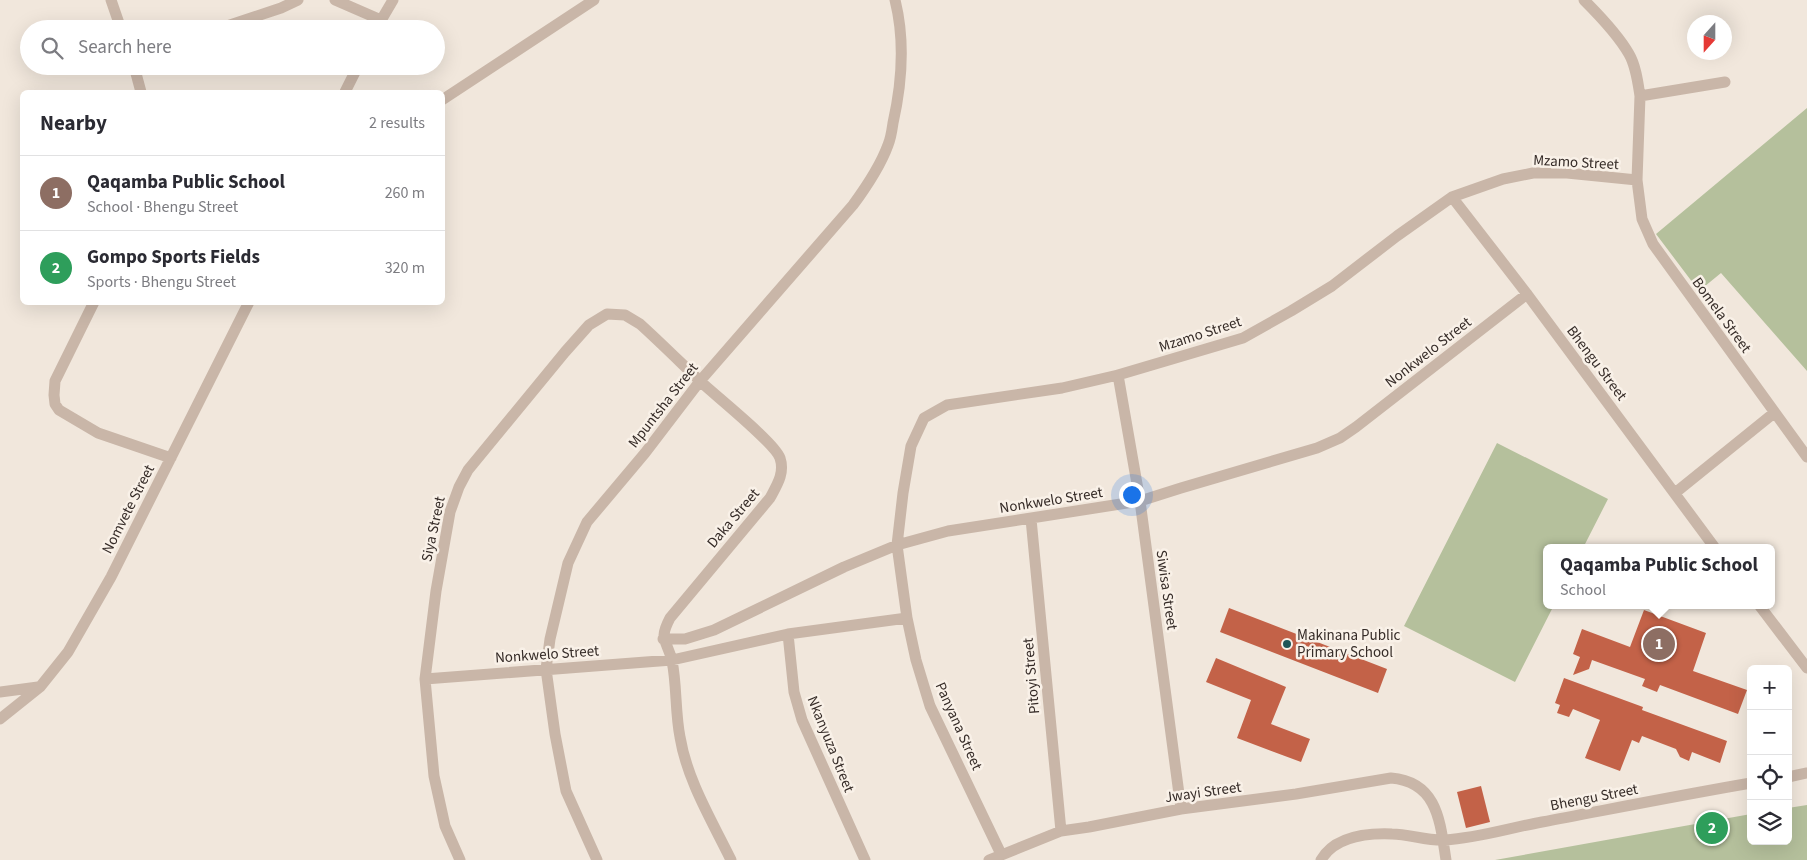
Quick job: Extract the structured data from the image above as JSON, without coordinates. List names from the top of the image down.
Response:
{
  "streets": {
    "street": [
      "Mzamo Street",
      "Bomela Street",
      "Nonkwelo Street",
      "Bhengu Street",
      "Mpuntsha Street",
      "Nomvete Street",
      "Daka Street",
      "Siya Street",
      "Siwisa Street",
      "Pitoyi Street",
      "Panyana Street",
      "Nkanyuza Street",
      "Jwayi Street"
    ]
  },
  "crossings": [
    ["Mzamo Street", "Bomela Street"],
    ["Mzamo Street", "Nonkwelo Street"],
    ["Mzamo Street", "Bhengu Street"],
    ["Mzamo Street", "Siwisa Street"],
    ["Mzamo Street", "Panyana Street"],
    ["Nonkwelo Street", "Bhengu Street"],
    ["Nonkwelo Street", "Mpuntsha Street"],
    ["Nonkwelo Street", "Daka Street"],
    ["Nonkwelo Street", "Siya Street"],
    ["Nonkwelo Street", "Siwisa Street"],
    ["Nonkwelo Street", "Pitoyi Street"],
    ["Nonkwelo Street", "Panyana Street"],
    ["Nonkwelo Street", "Nkanyuza Street"],
    ["Bhengu Street", "Jwayi Street"],
    ["Mpuntsha Street", "Daka Street"],
    ["Mpuntsha Street", "Siya Street"],
    ["Daka Street", "Siya Street"],
    ["Siwisa Street", "Jwayi Street"],
    ["Pitoyi Street", "Jwayi Street"],
    ["Panyana Street", "Jwayi Street"]
  ],
  "places": ["Makinana Public Primary School"],
  "north": "bottom",
  "page": {
    "search": "Search here",
    "heading": ["Nearby", "2 results"],
    "list": [
      {
        "mark": "1",
        "name": "Qaqamba Public School",
        "note": "School · Bhengu Street",
        "value": "260 m"
      },
      {
        "mark": "2",
        "name": "Gompo Sports Fields",
        "note": "Sports · Bhengu Street",
        "value": "320 m"
      }
    ],
    "popup": ["Qaqamba Public School", "School"],
    "pins": ["1", "2"],
    "map_buttons": ["+", "−"]
  }
}
